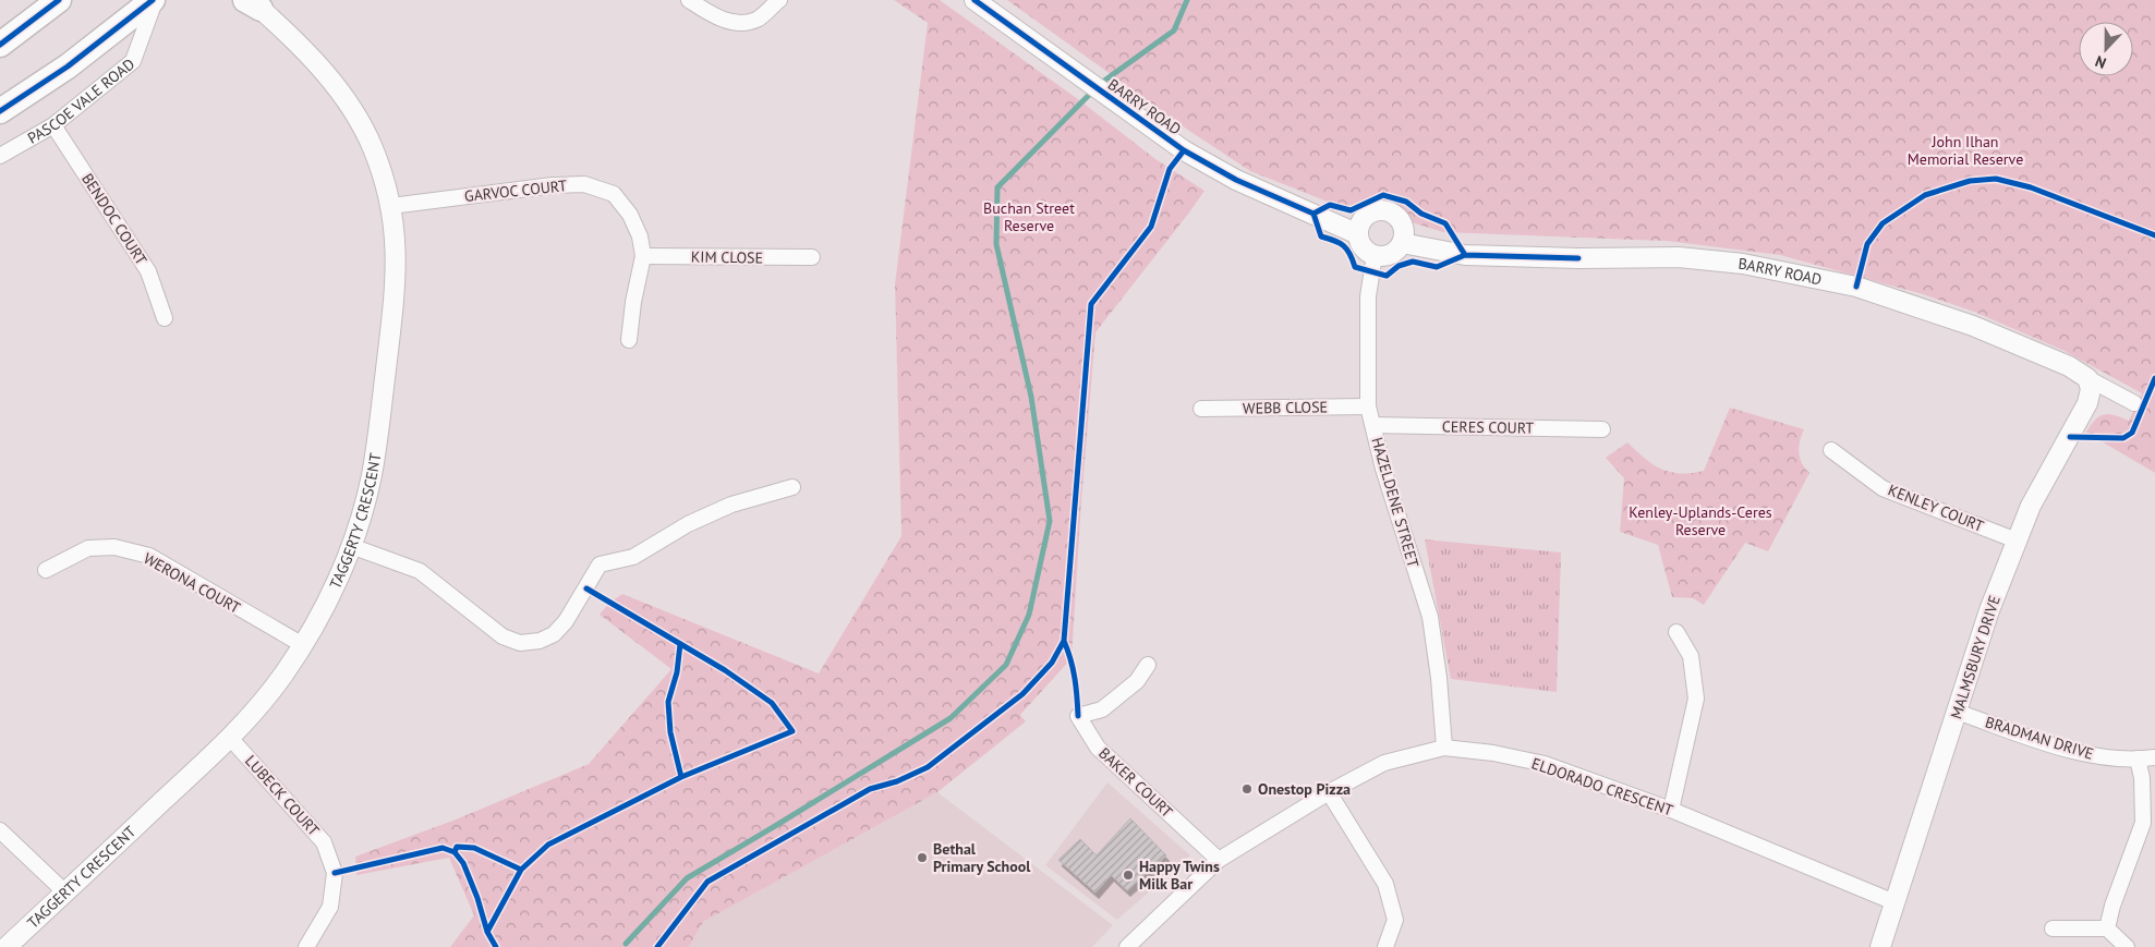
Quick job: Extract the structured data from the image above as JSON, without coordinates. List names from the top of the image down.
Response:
{
  "streets": {
    "main road": ["PASCOE VALE ROAD"],
    "street": [
      "BARRY ROAD",
      "GARVOC COURT",
      "BENDOC COURT",
      "KIM CLOSE",
      "WEBB CLOSE",
      "CERES COURT",
      "HAZELDENE STREET",
      "KENLEY COURT",
      "TAGGERTY CRESCENT",
      "WERONA COURT",
      "MALMSBURY DRIVE",
      "BRADMAN DRIVE",
      "BAKER COURT",
      "ELDORADO CRESCENT",
      "LUBECK COURT"
    ]
  },
  "crossings": [
    ["PASCOE VALE ROAD", "BENDOC COURT"],
    ["BARRY ROAD", "HAZELDENE STREET"],
    ["BARRY ROAD", "MALMSBURY DRIVE"],
    ["GARVOC COURT", "KIM CLOSE"],
    ["GARVOC COURT", "TAGGERTY CRESCENT"],
    ["WEBB CLOSE", "HAZELDENE STREET"],
    ["CERES COURT", "HAZELDENE STREET"],
    ["HAZELDENE STREET", "ELDORADO CRESCENT"],
    ["KENLEY COURT", "MALMSBURY DRIVE"],
    ["TAGGERTY CRESCENT", "WERONA COURT"],
    ["TAGGERTY CRESCENT", "LUBECK COURT"],
    ["MALMSBURY DRIVE", "BRADMAN DRIVE"],
    ["MALMSBURY DRIVE", "ELDORADO CRESCENT"],
    ["BAKER COURT", "ELDORADO CRESCENT"]
  ],
  "parks": ["John Ilhan Memorial Reserve", "Buchan Street Reserve", "Kenley-Uplands-Ceres Reserve"],
  "places": ["Onestop Pizza", "Bethal Primary School", "Happy Twins Milk Bar"],
  "north": "bottom"
}
